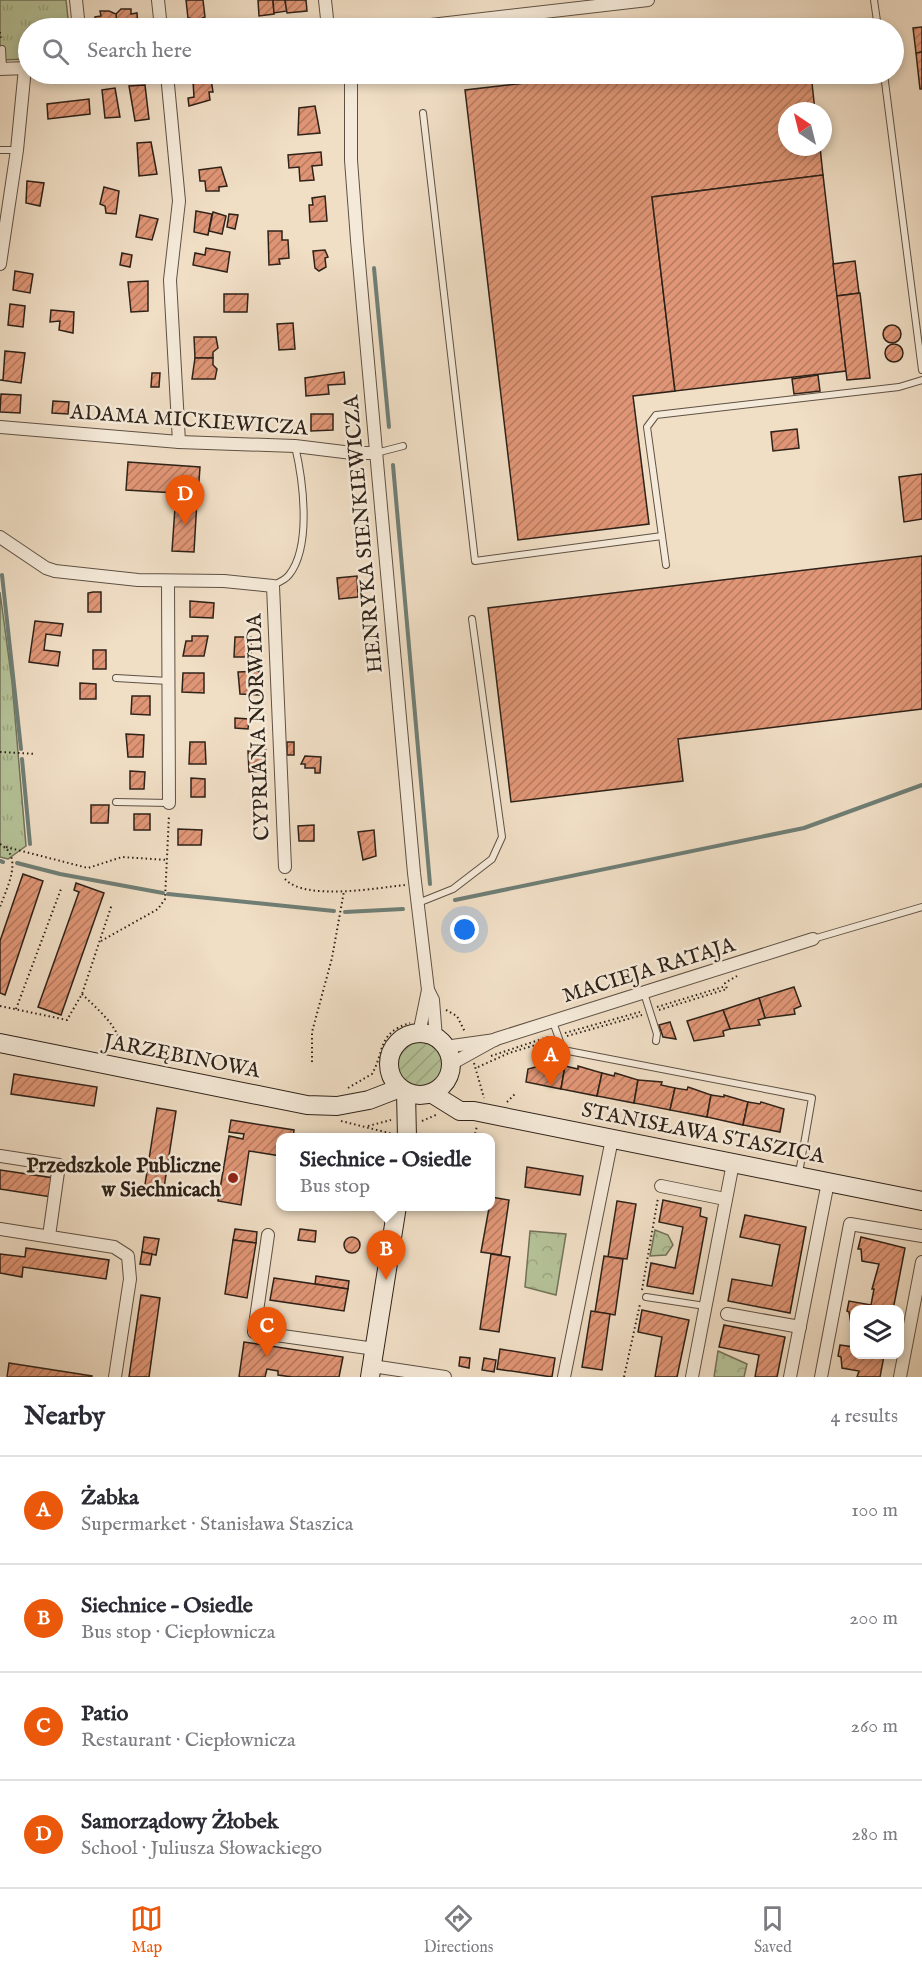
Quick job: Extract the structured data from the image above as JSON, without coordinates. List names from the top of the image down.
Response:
{
  "streets": {
    "street": [
      "ADAMA MICKIEWICZA",
      "HENRYKA SIENKIEWICZA",
      "CYPRIANA NORWIDA",
      "MACIEJA RATAJA",
      "JARZĘBINOWA",
      "STANISŁAWA STASZICA"
    ]
  },
  "crossings": [
    ["ADAMA MICKIEWICZA", "HENRYKA SIENKIEWICZA"],
    ["HENRYKA SIENKIEWICZA", "MACIEJA RATAJA"],
    ["JARZĘBINOWA", "STANISŁAWA STASZICA"]
  ],
  "places": ["Przedszkole Publiczne w Siechnicach"],
  "north": "top left",
  "page": {
    "search": "Search here",
    "pins": [
      "D",
      "A",
      "B",
      "C"
    ],
    "popup": ["Siechnice – Osiedle", "Bus stop"],
    "heading": ["Nearby", "4 results"],
    "list": [
      {
        "mark": "A",
        "name": "Żabka",
        "note": "Supermarket · Stanisława Staszica",
        "value": "100 m"
      },
      {
        "mark": "B",
        "name": "Siechnice – Osiedle",
        "note": "Bus stop · Ciepłownicza",
        "value": "200 m"
      },
      {
        "mark": "C",
        "name": "Patio",
        "note": "Restaurant · Ciepłownicza",
        "value": "260 m"
      },
      {
        "mark": "D",
        "name": "Samorządowy Żłobek",
        "note": "School · Juliusza Słowackiego",
        "value": "280 m"
      }
    ],
    "nav": ["Map", "Directions", "Saved"]
  }
}
